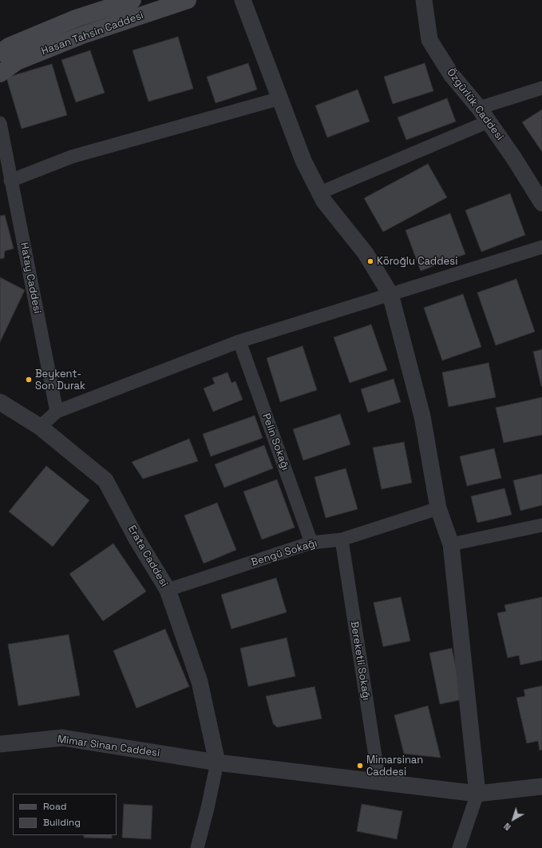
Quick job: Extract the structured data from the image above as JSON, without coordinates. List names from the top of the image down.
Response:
{
  "streets": {
    "main road": ["Hasan Tahsin Caddesi"],
    "street": [
      "Özgürlük Caddesi",
      "Hatay Caddesi",
      "Pelin Sokağı",
      "Bengü Sokağı",
      "Erata Caddesi",
      "Bereketli Sokağı",
      "Mimar Sinan Caddesi"
    ]
  },
  "crossings": [
    ["Pelin Sokağı", "Bengü Sokağı"],
    ["Bengü Sokağı", "Erata Caddesi"],
    ["Bengü Sokağı", "Bereketli Sokağı"],
    ["Erata Caddesi", "Mimar Sinan Caddesi"],
    ["Bereketli Sokağı", "Mimar Sinan Caddesi"]
  ],
  "places": ["Köroğlu Caddesi", "Beykent- Son Durak", "Mimarsinan Caddesi"],
  "legend": ["Road", "Building"],
  "north": "bottom left"
}
